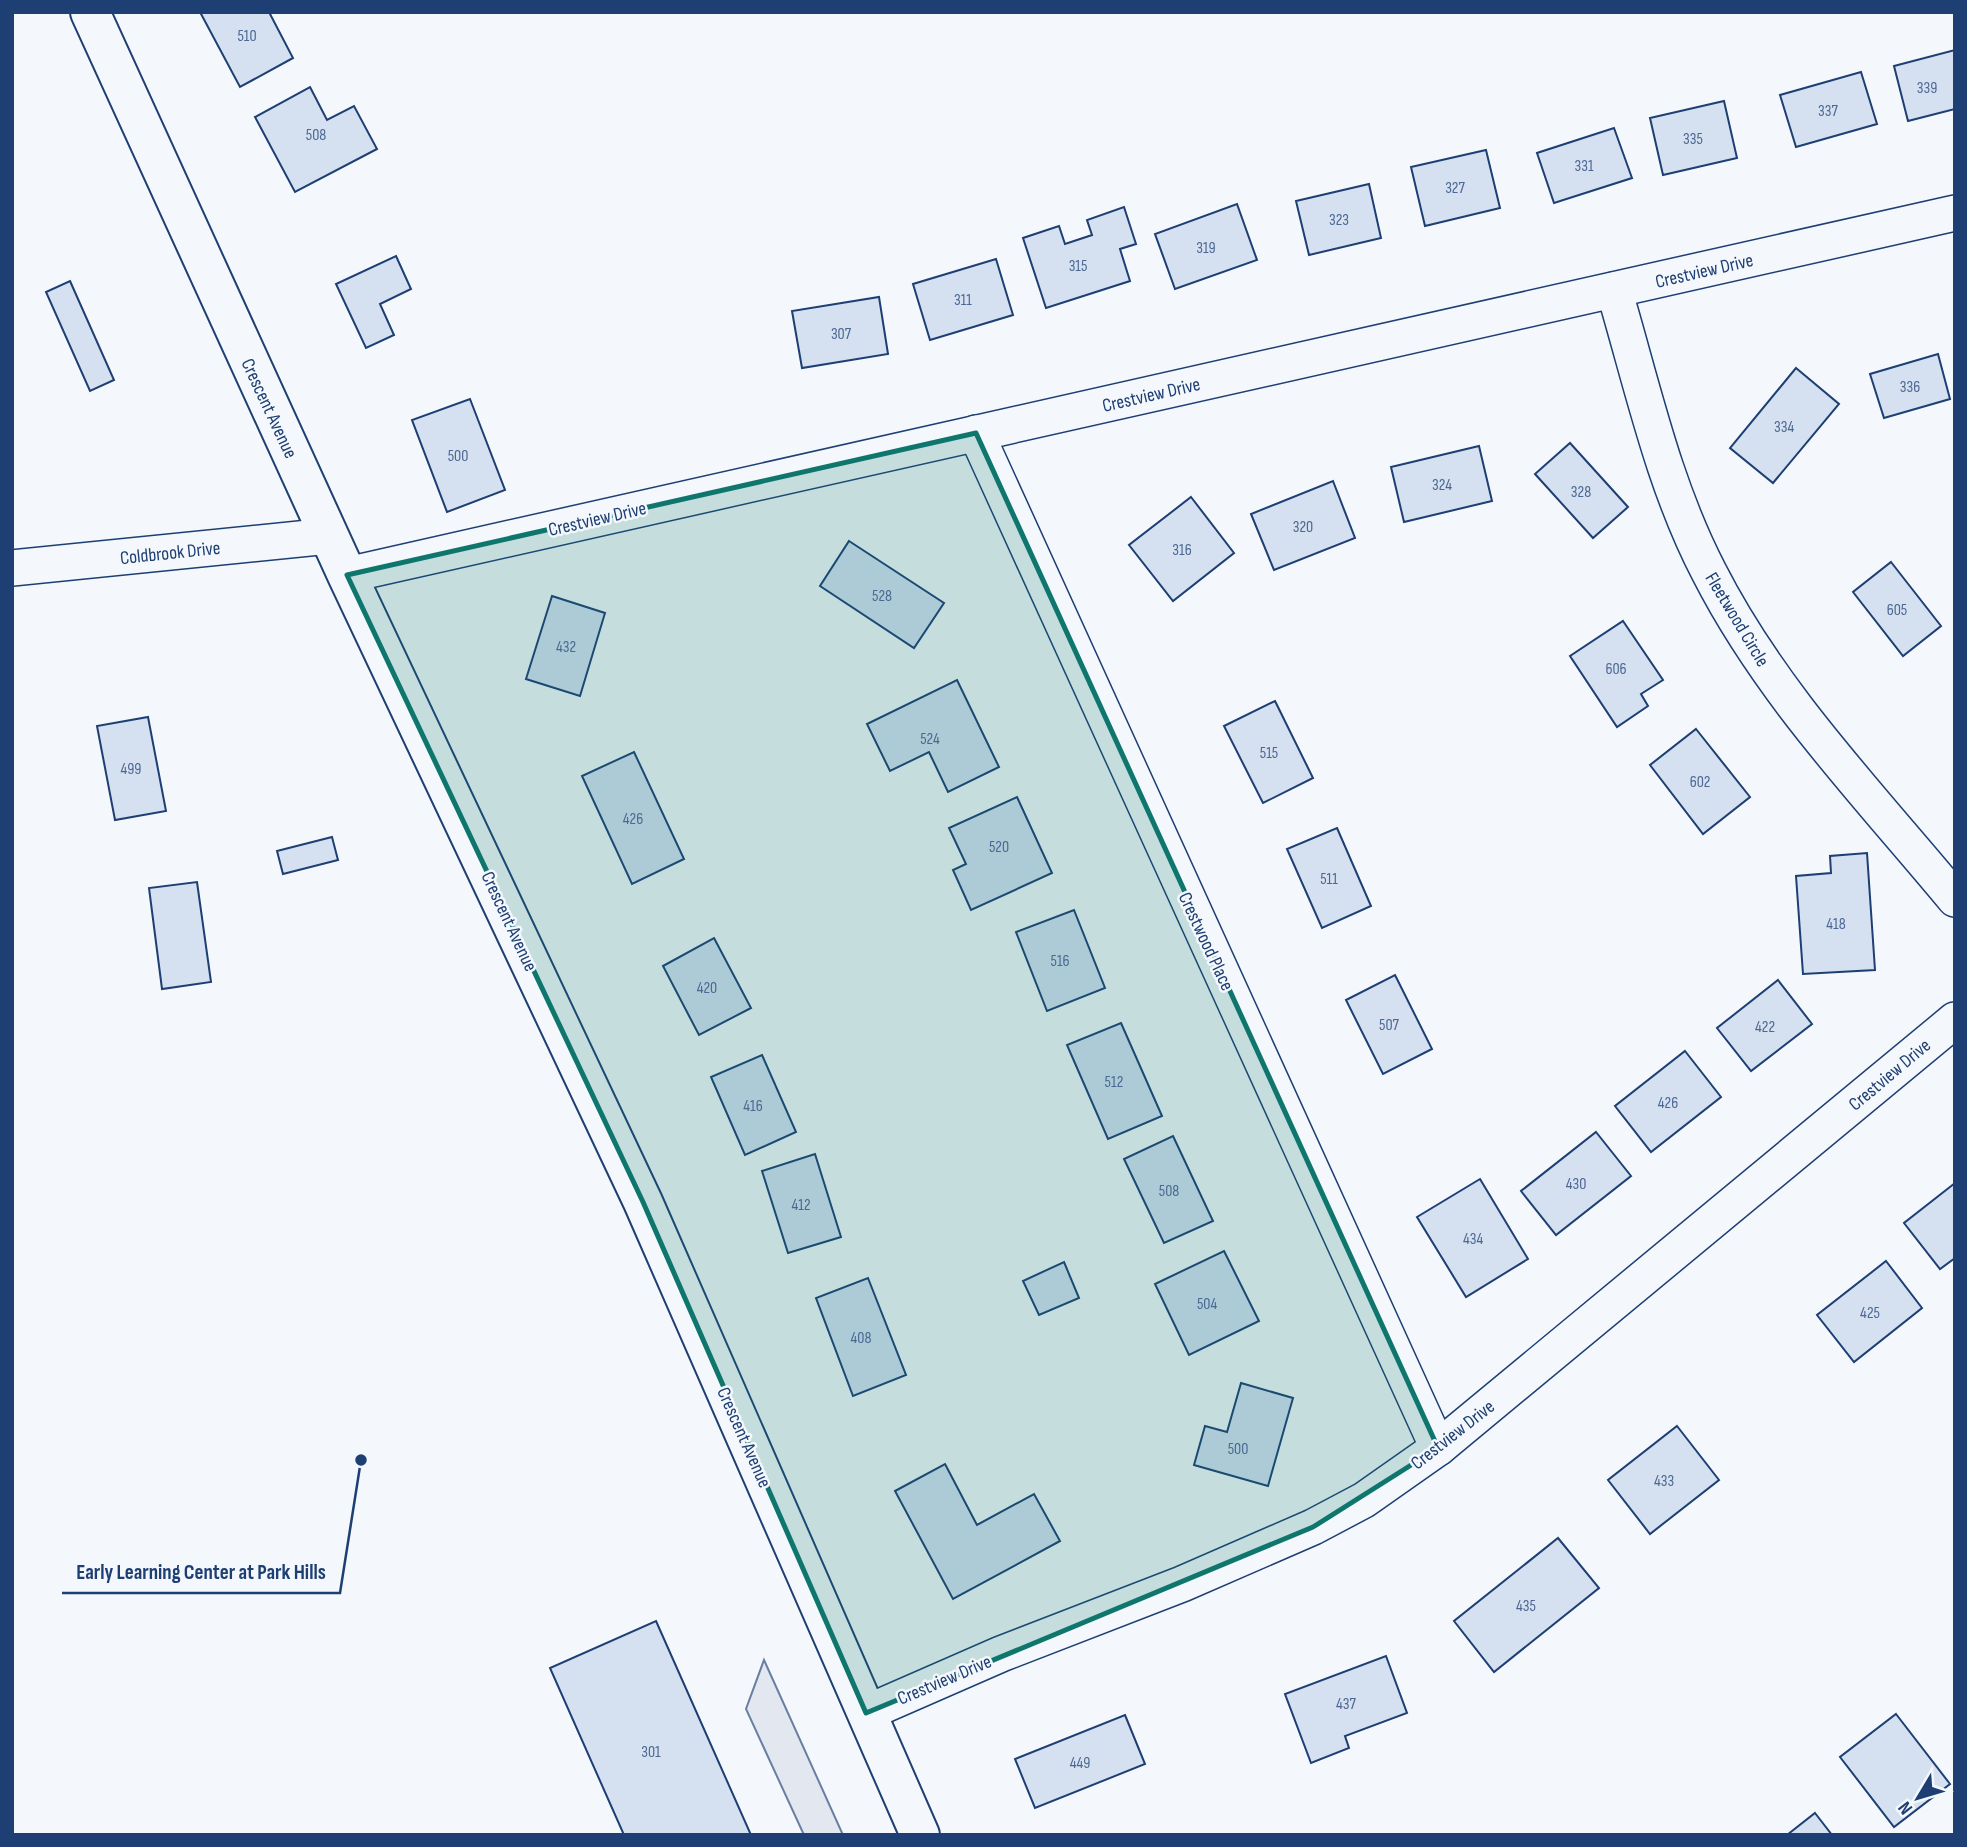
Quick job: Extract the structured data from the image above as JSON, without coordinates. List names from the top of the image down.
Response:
{
  "streets": {
    "street": [
      "Crestview Drive",
      "Crescent Avenue",
      "Coldbrook Drive",
      "Fleetwood Circle",
      "Crestwood Place"
    ]
  },
  "crossings": [
    ["Crestview Drive", "Crescent Avenue"],
    ["Crestview Drive", "Fleetwood Circle"],
    ["Crestview Drive", "Crestwood Place"],
    ["Crescent Avenue", "Coldbrook Drive"]
  ],
  "places": ["Early Learning Center at Park Hills"],
  "house_numbers": [
    "510",
    "339",
    "337",
    "508",
    "335",
    "331",
    "327",
    "323",
    "319",
    "315",
    "311",
    "307",
    "336",
    "334",
    "500",
    "324",
    "328",
    "320",
    "316",
    "528",
    "605",
    "432",
    "606",
    "524",
    "515",
    "499",
    "602",
    "426",
    "520",
    "511",
    "418",
    "516",
    "420",
    "507",
    "422",
    "512",
    "426",
    "416",
    "430",
    "508",
    "412",
    "434",
    "504",
    "425",
    "408",
    "500",
    "433",
    "435",
    "437",
    "301",
    "449"
  ],
  "north": "bottom left"
}
